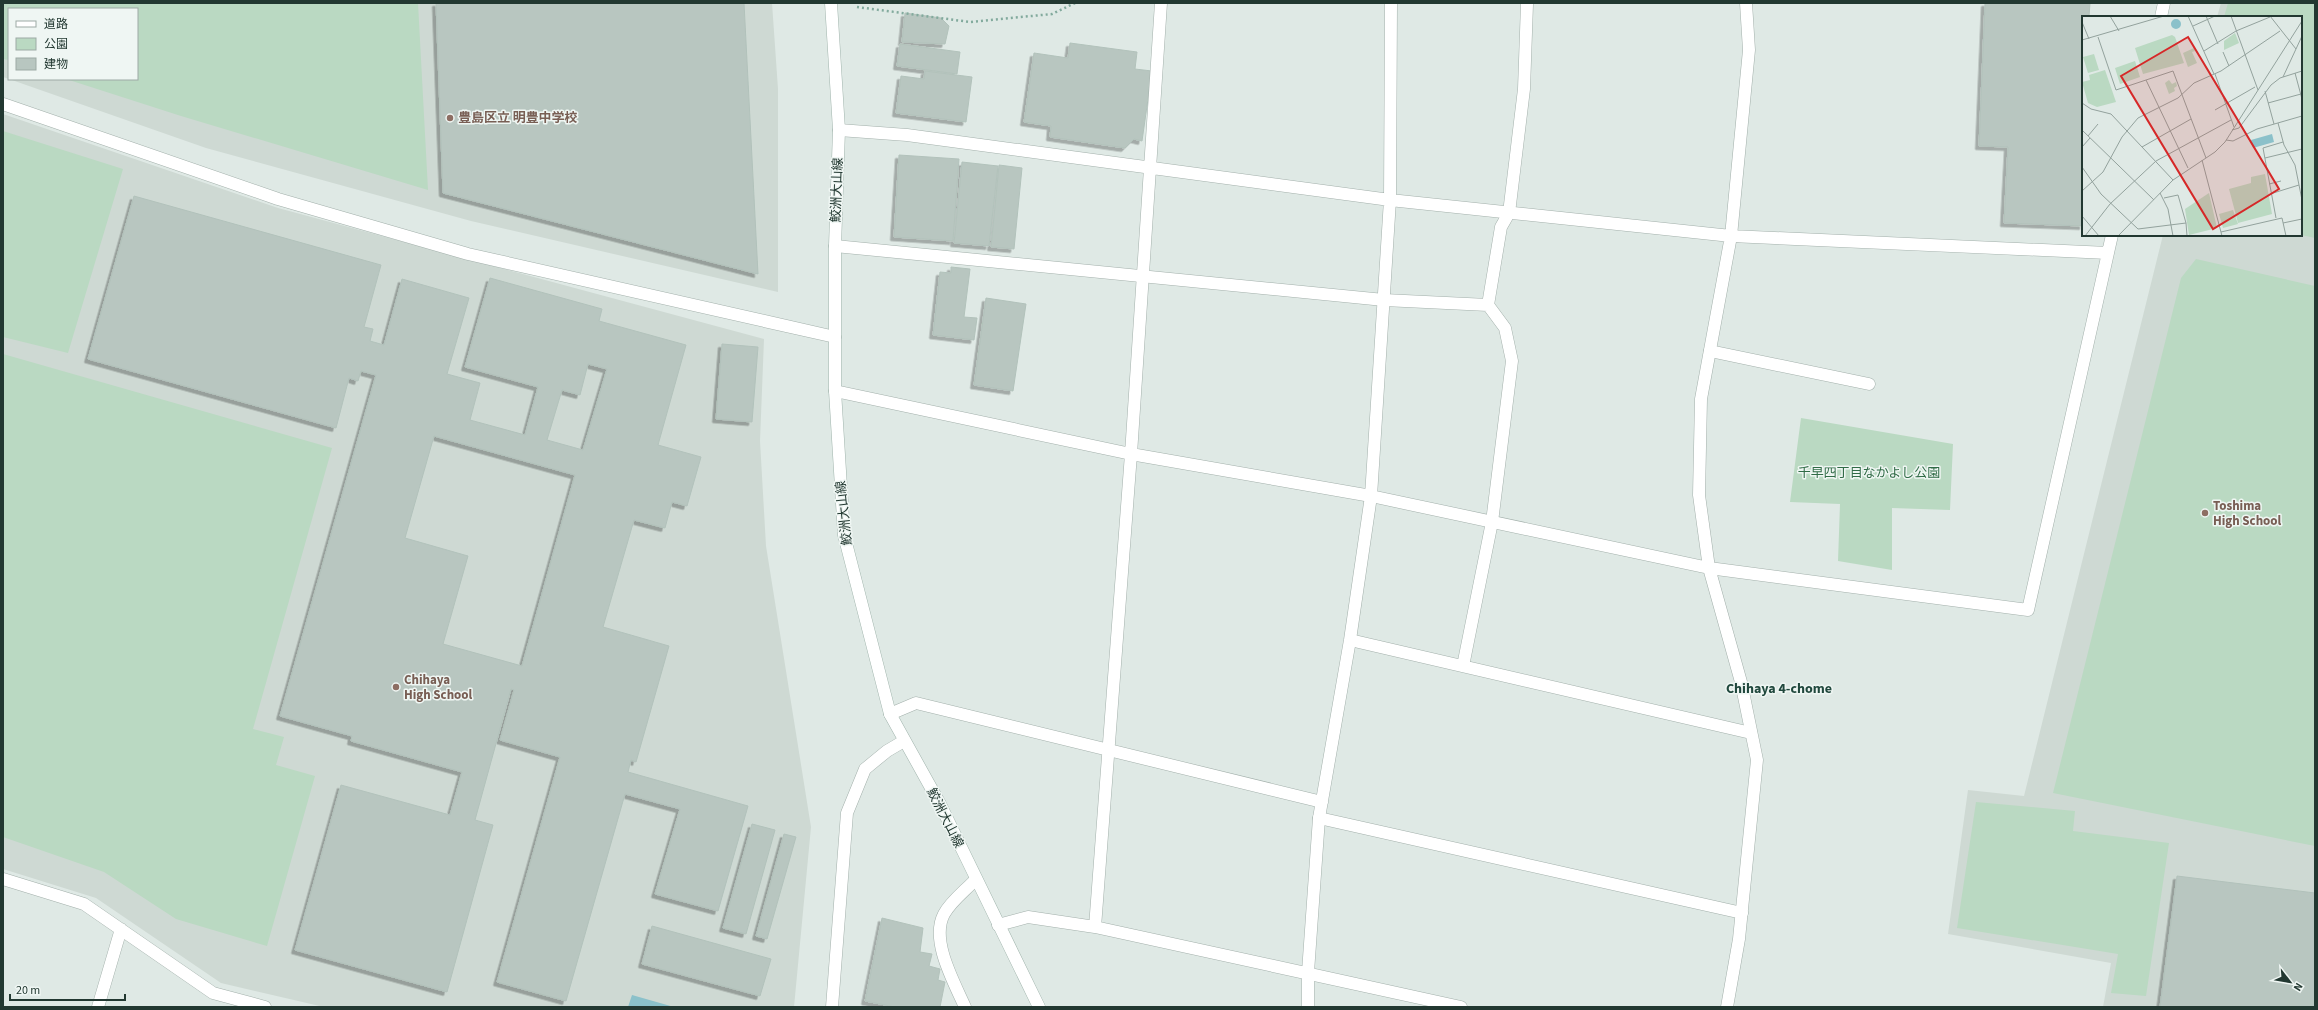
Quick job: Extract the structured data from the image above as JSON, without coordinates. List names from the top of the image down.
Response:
{
  "streets": {
    "street": ["鮫洲大山線"]
  },
  "districts": ["Chihaya 4-chome"],
  "parks": ["千早四丁目なかよし公園"],
  "places": ["豊島区立 明豊中学校", "Toshima High School", "Chihaya High School"],
  "legend": ["道路", "公園", "建物"],
  "scale_bar": "20 m",
  "north": "bottom right"
}
